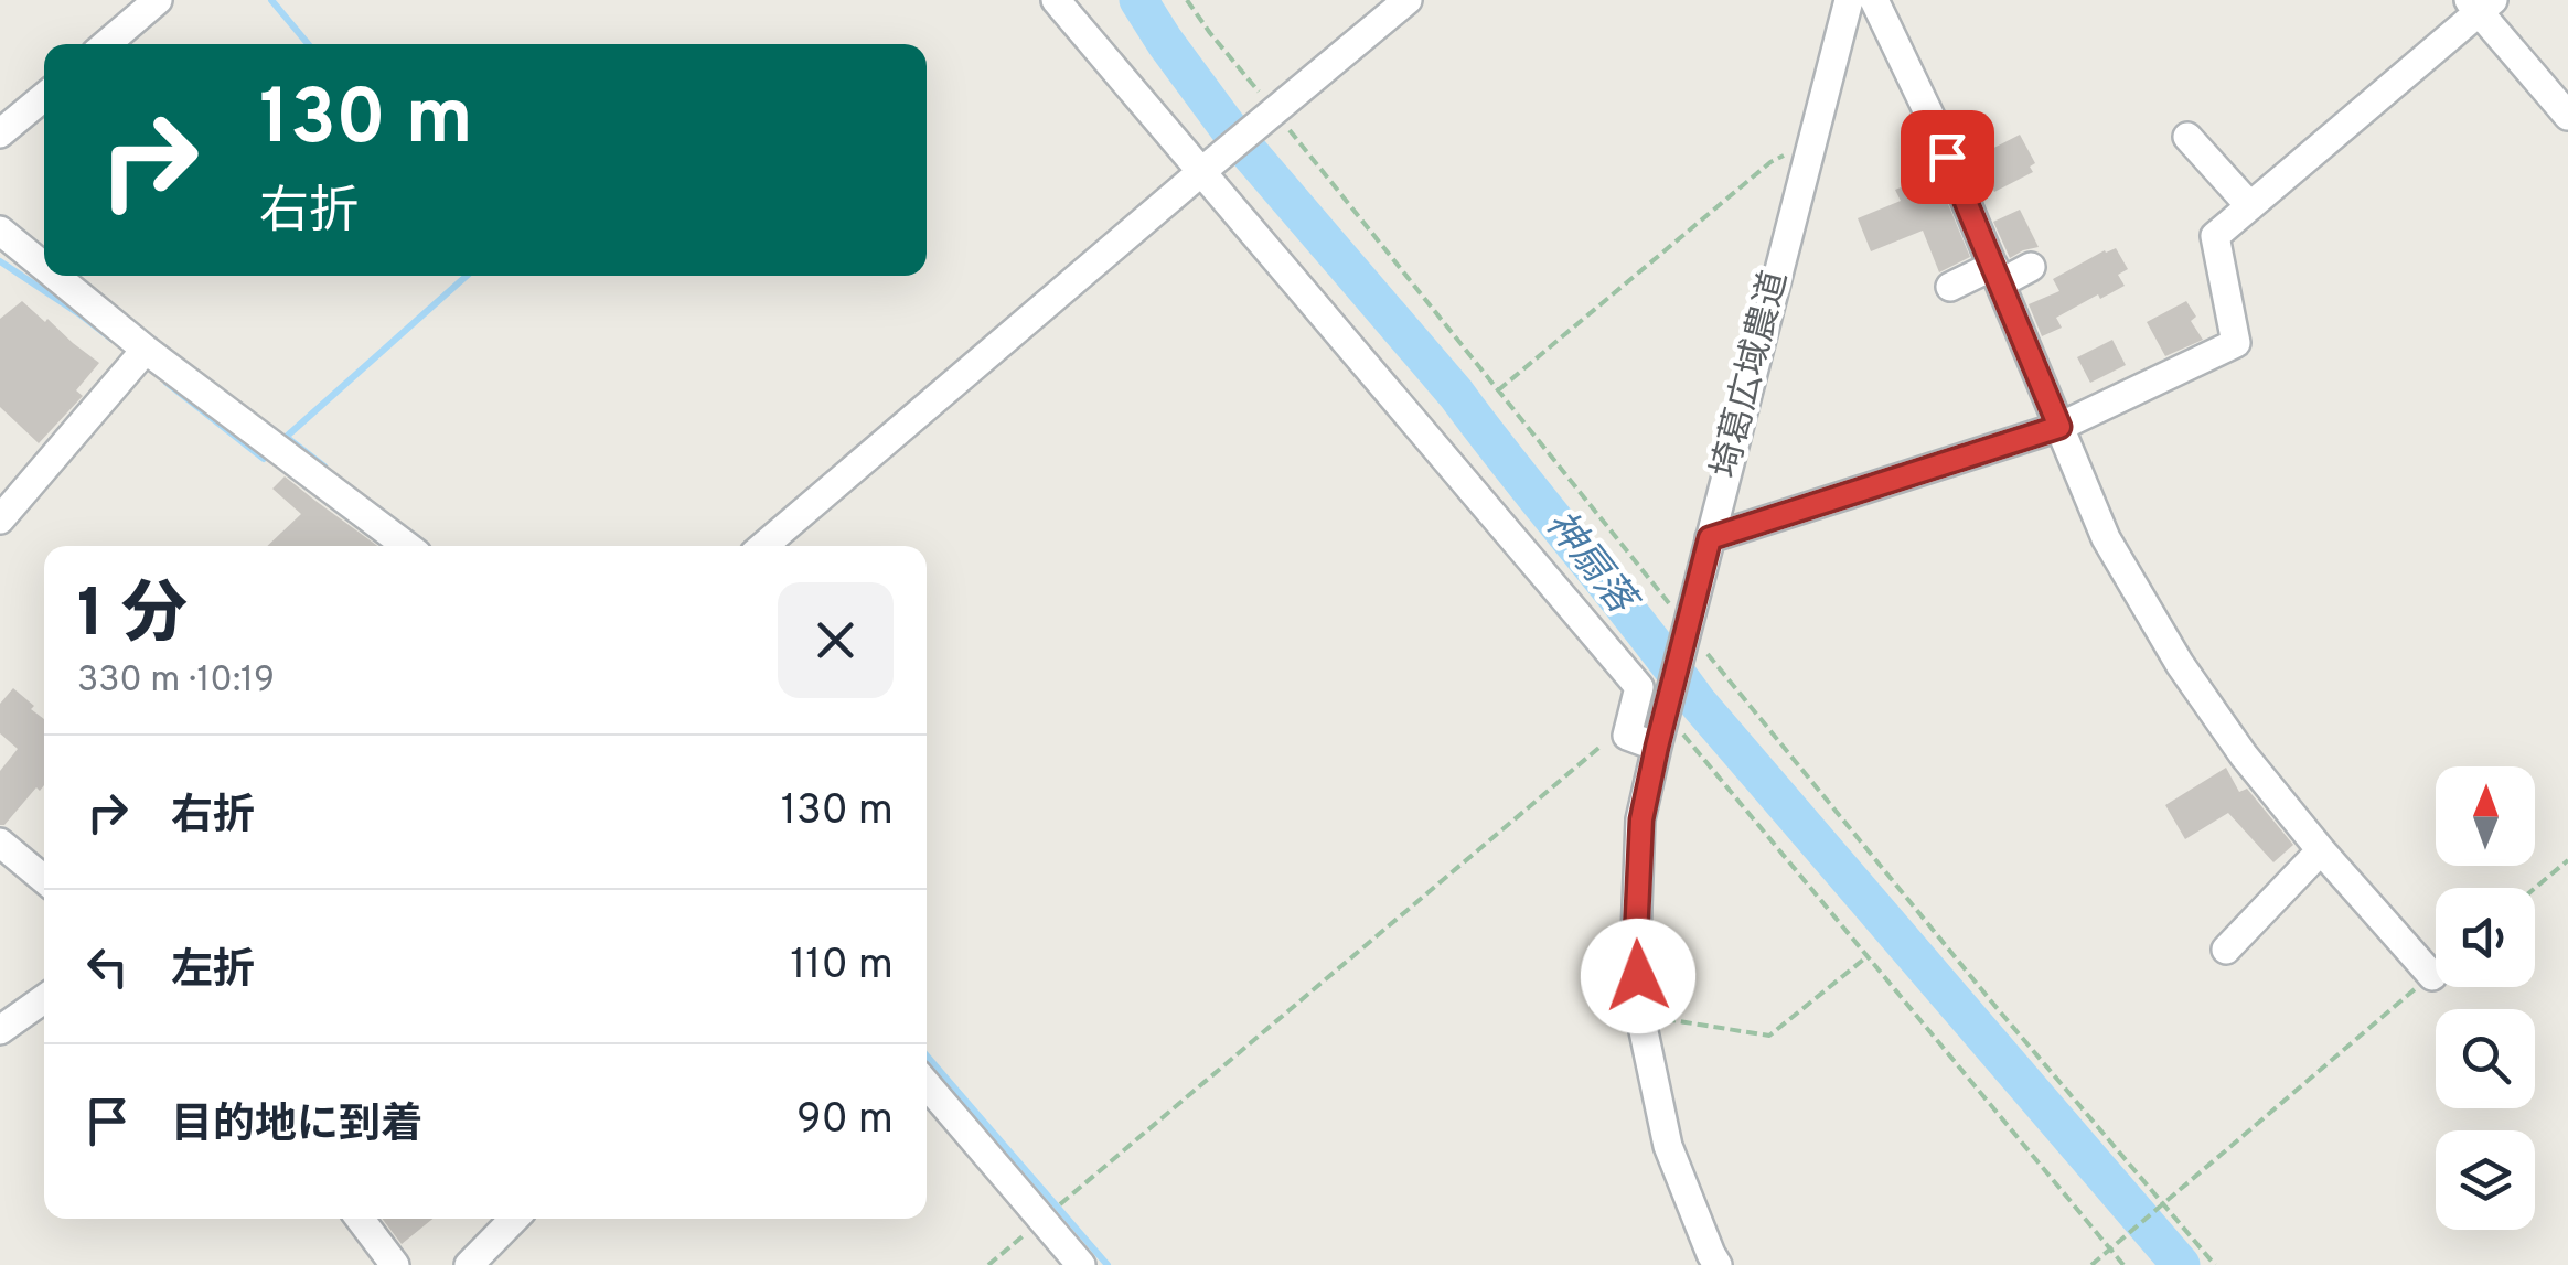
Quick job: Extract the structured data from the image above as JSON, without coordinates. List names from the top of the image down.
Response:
{
  "streets": {
    "street": ["埼葛広域農道"]
  },
  "water": ["神扇落"],
  "north": "top",
  "page": {
    "turn": ["130 m", "右折"],
    "heading": ["1 分", "330 m · 10:19"],
    "list": [
      {
        "name": "右折",
        "value": "130 m"
      },
      {
        "name": "左折",
        "value": "110 m"
      },
      {
        "name": "目的地に到着",
        "value": "90 m"
      }
    ]
  }
}
